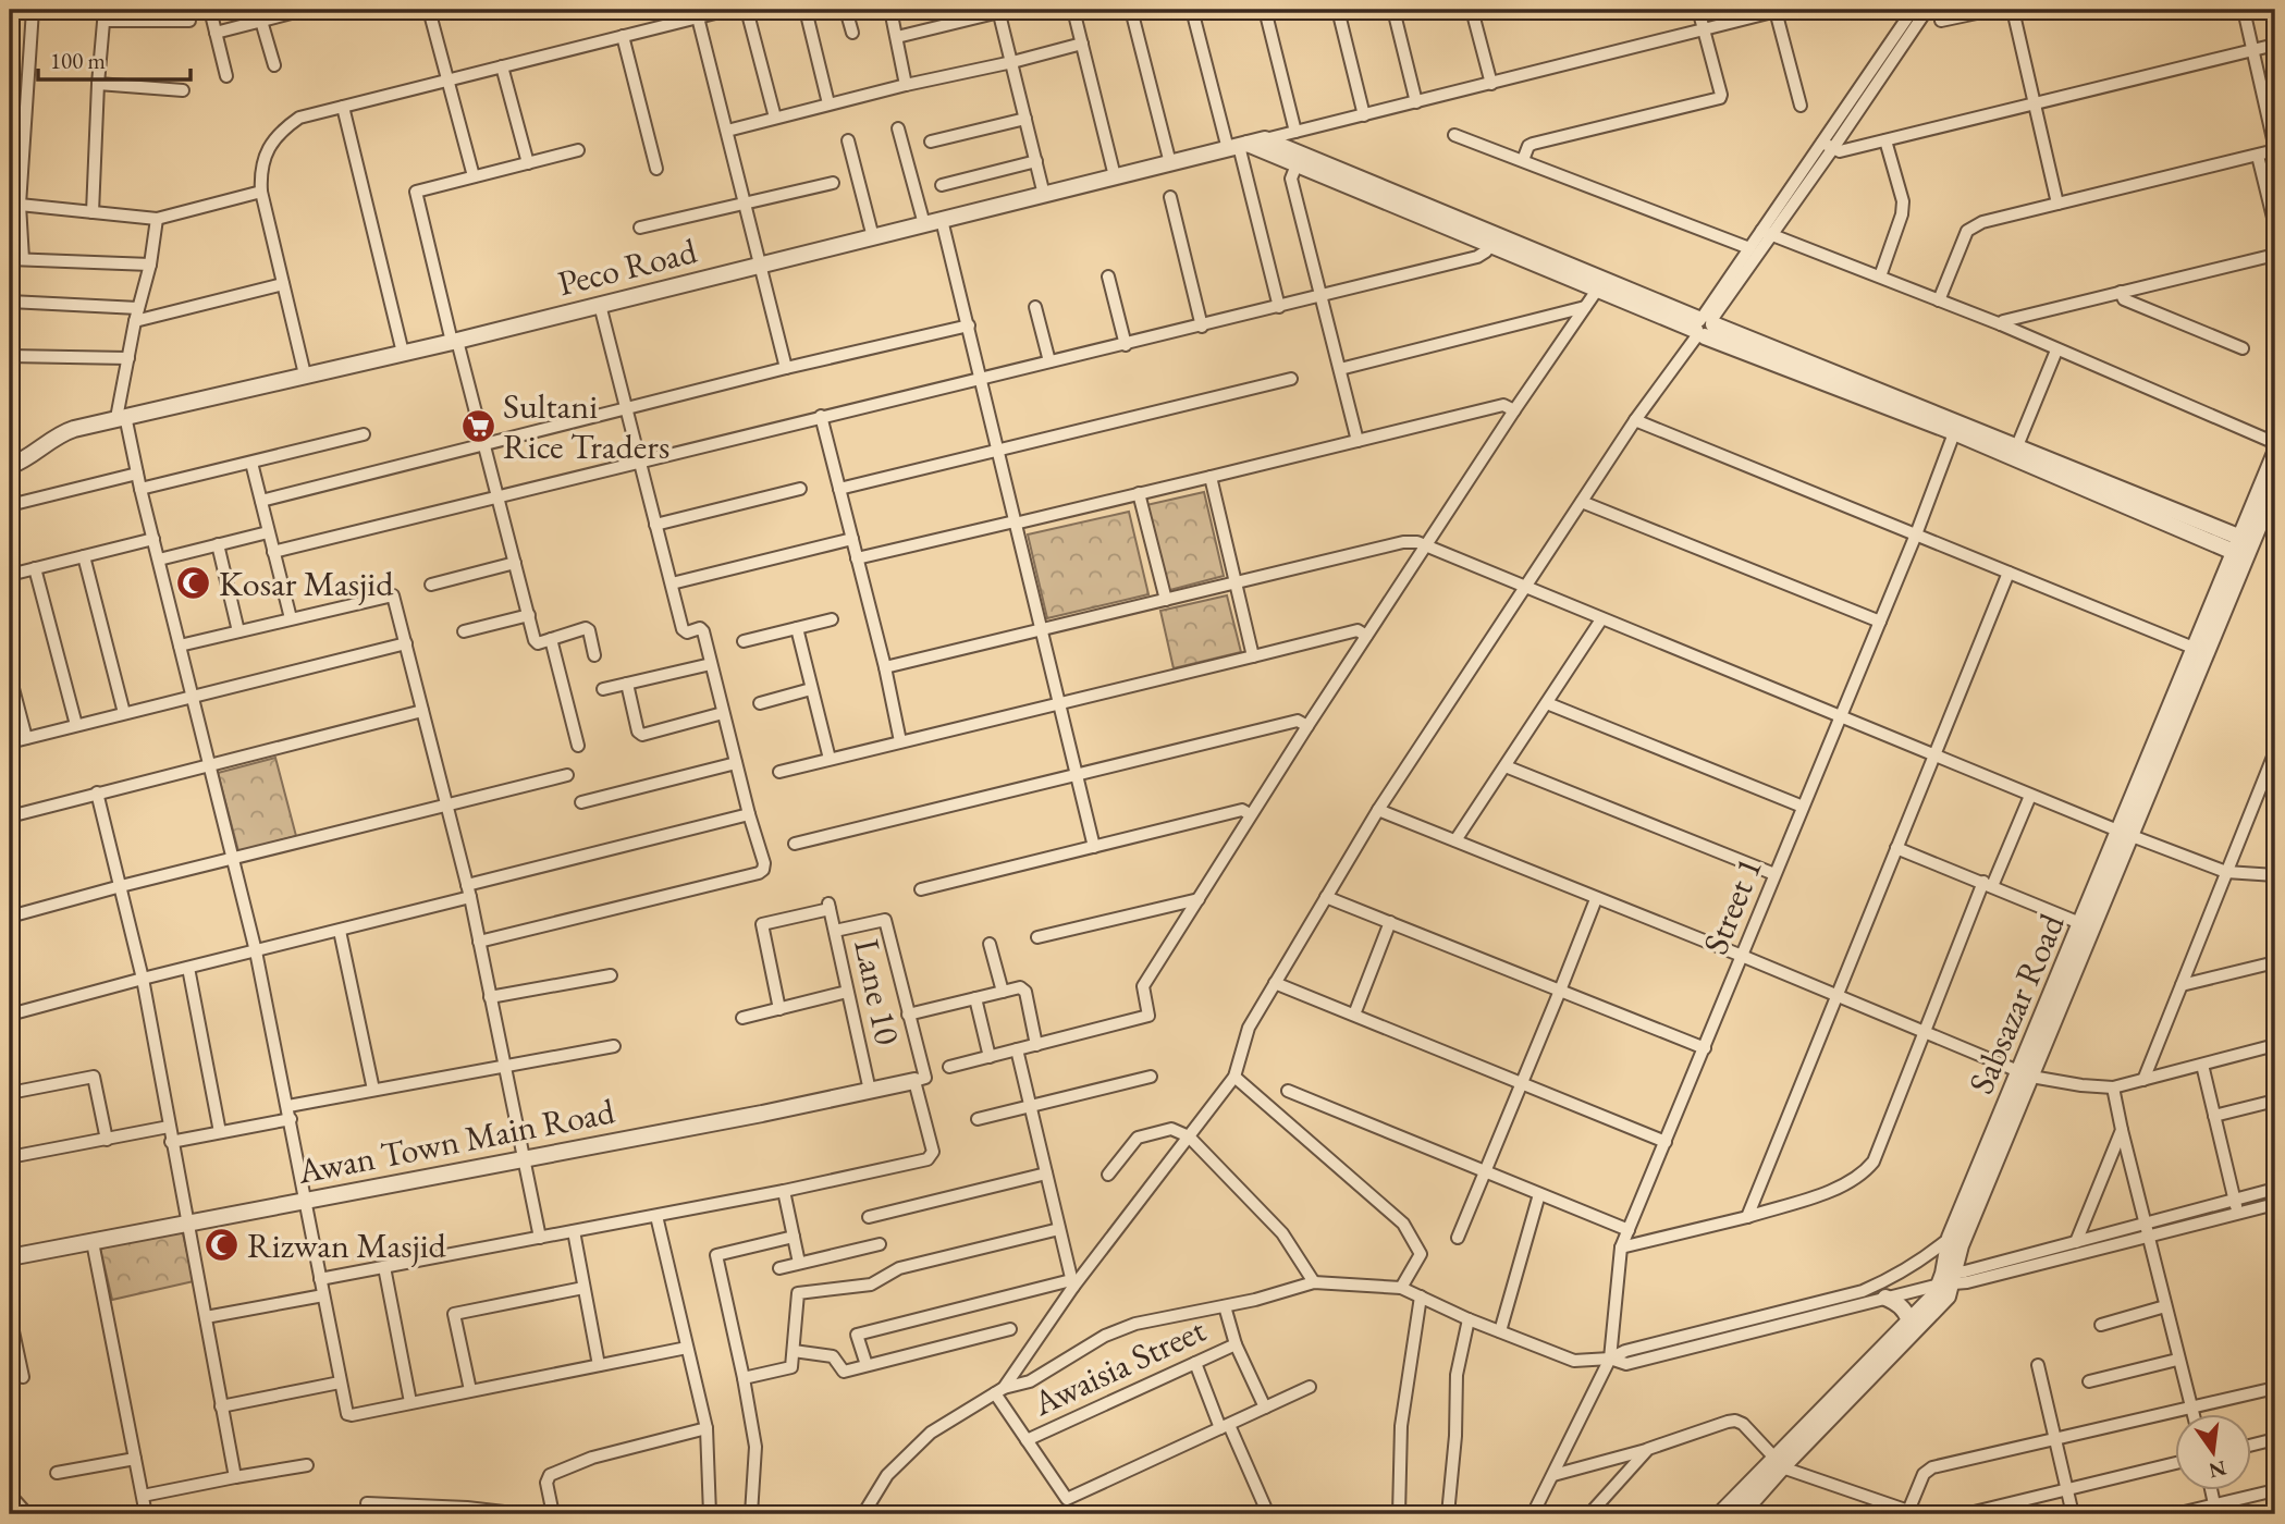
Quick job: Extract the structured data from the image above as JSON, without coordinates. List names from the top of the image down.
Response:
{
  "streets": {
    "street": [
      "Peco Road",
      "Street 1",
      "Lane 10",
      "Sabsazar Road",
      "Awan Town Main Road",
      "Awaisia Street"
    ]
  },
  "crossings": [
    ["Lane 10", "Awan Town Main Road"]
  ],
  "places": {
    "supermarket": ["Sultani Rice Traders"],
    "mosque": ["Kosar Masjid", "Rizwan Masjid"]
  },
  "scale_bar": "100 m",
  "north": "bottom"
}
